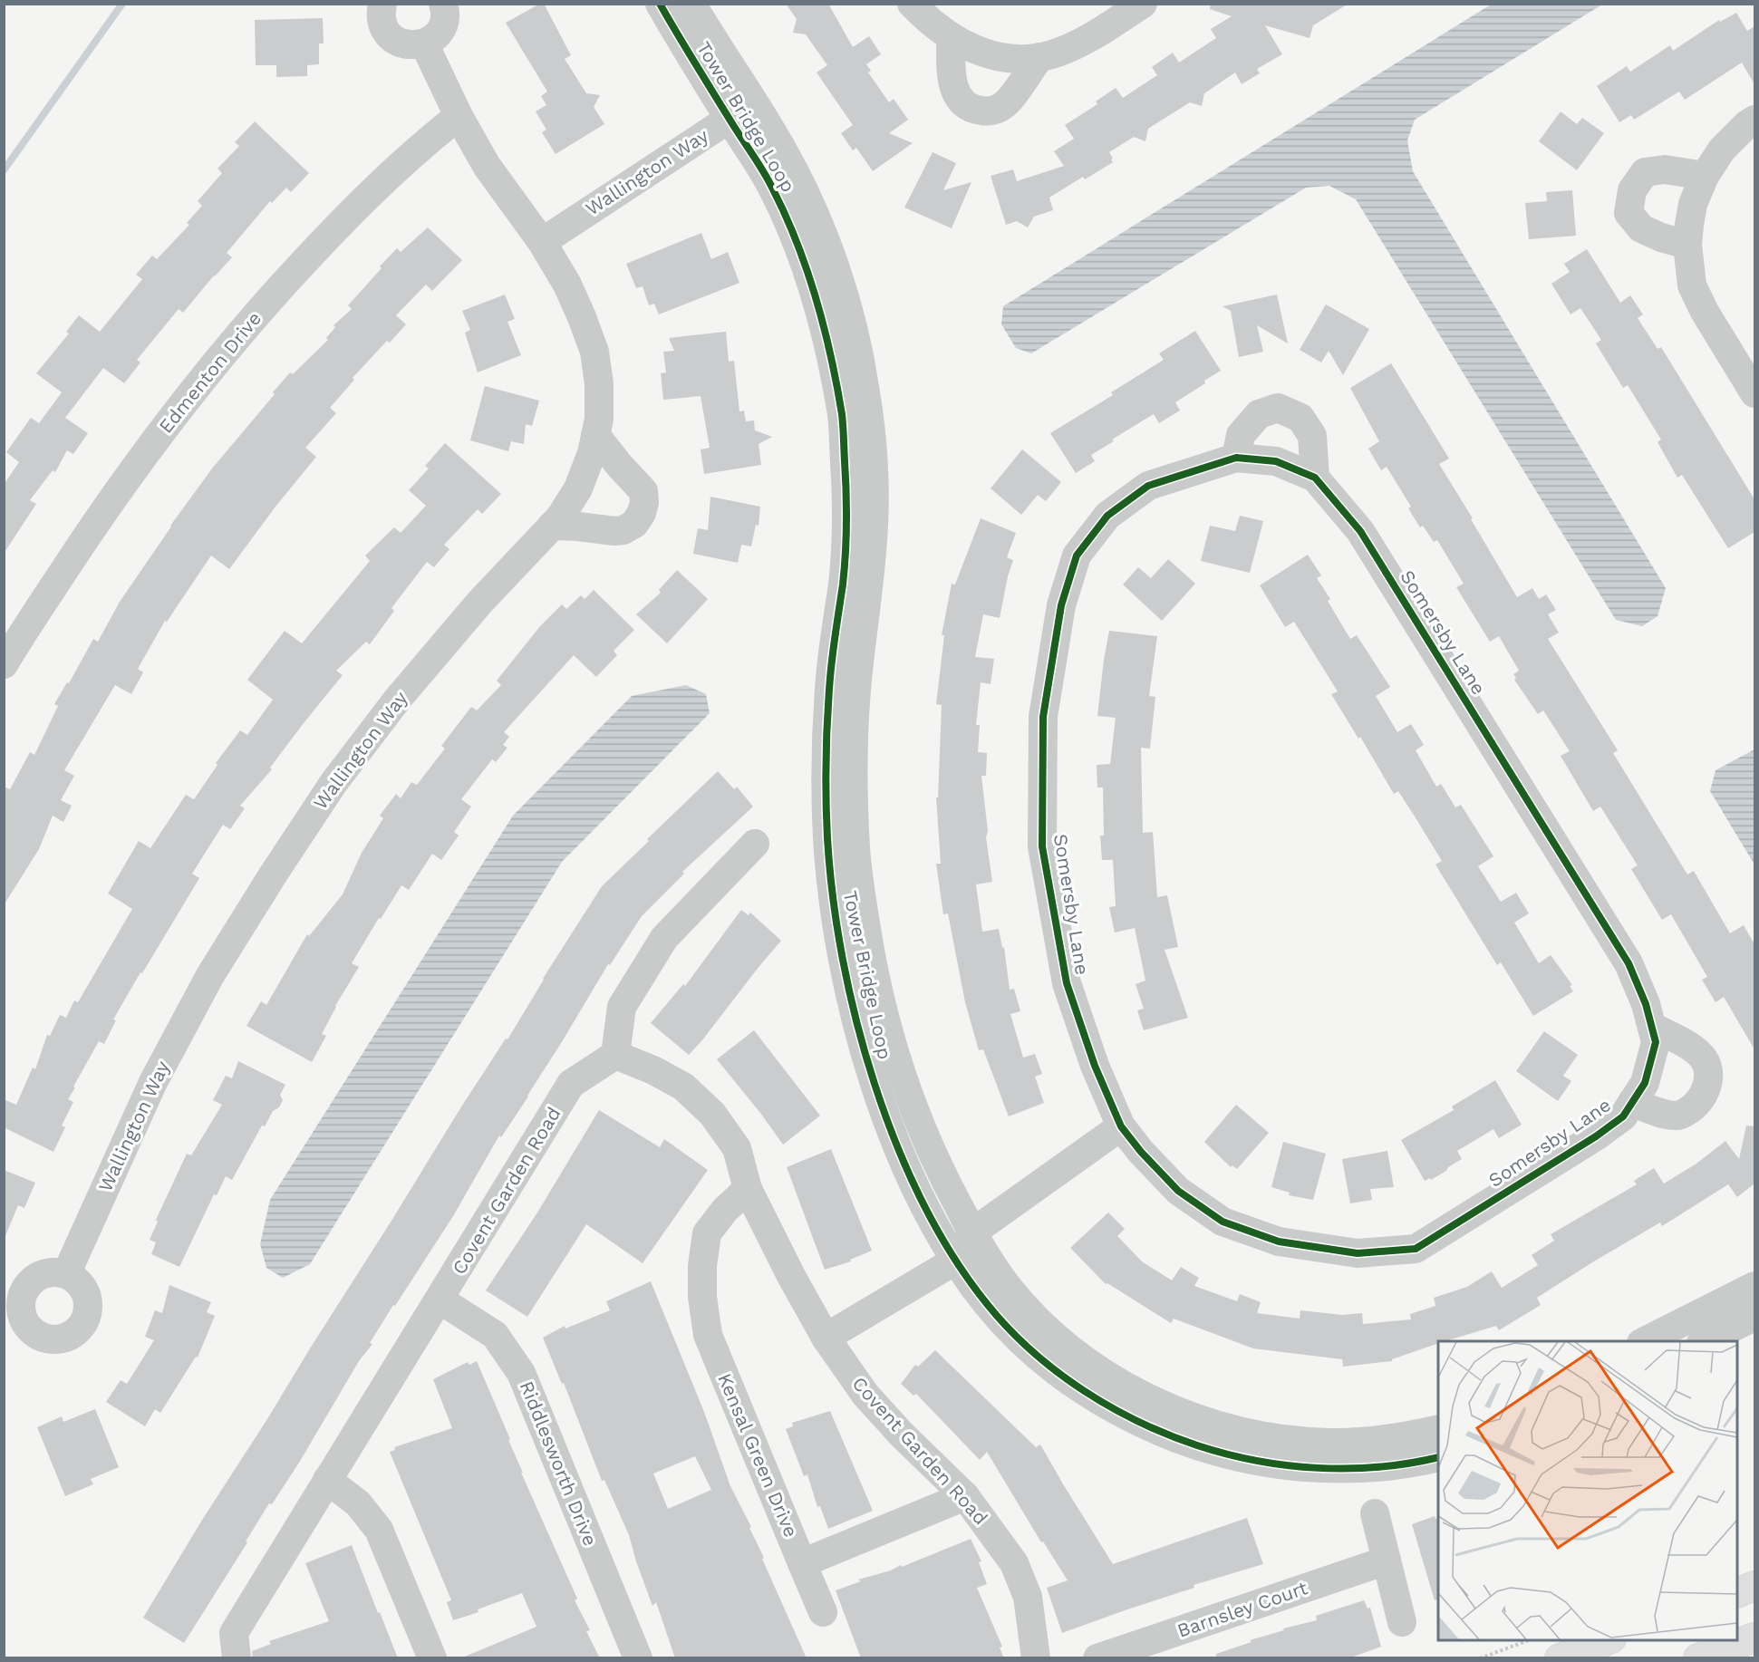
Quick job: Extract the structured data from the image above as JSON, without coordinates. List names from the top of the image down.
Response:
{
  "streets": {
    "street": [
      "Tower Bridge Loop",
      "Wallington Way",
      "Edmenton Drive",
      "Somersby Lane",
      "Covent Garden Road",
      "Kensal Green Drive",
      "Riddlesworth Drive",
      "Barnsley Court"
    ]
  },
  "crossings": [
    ["Tower Bridge Loop", "Wallington Way"],
    ["Wallington Way", "Edmenton Drive"],
    ["Covent Garden Road", "Kensal Green Drive"],
    ["Covent Garden Road", "Riddlesworth Drive"]
  ]
}
